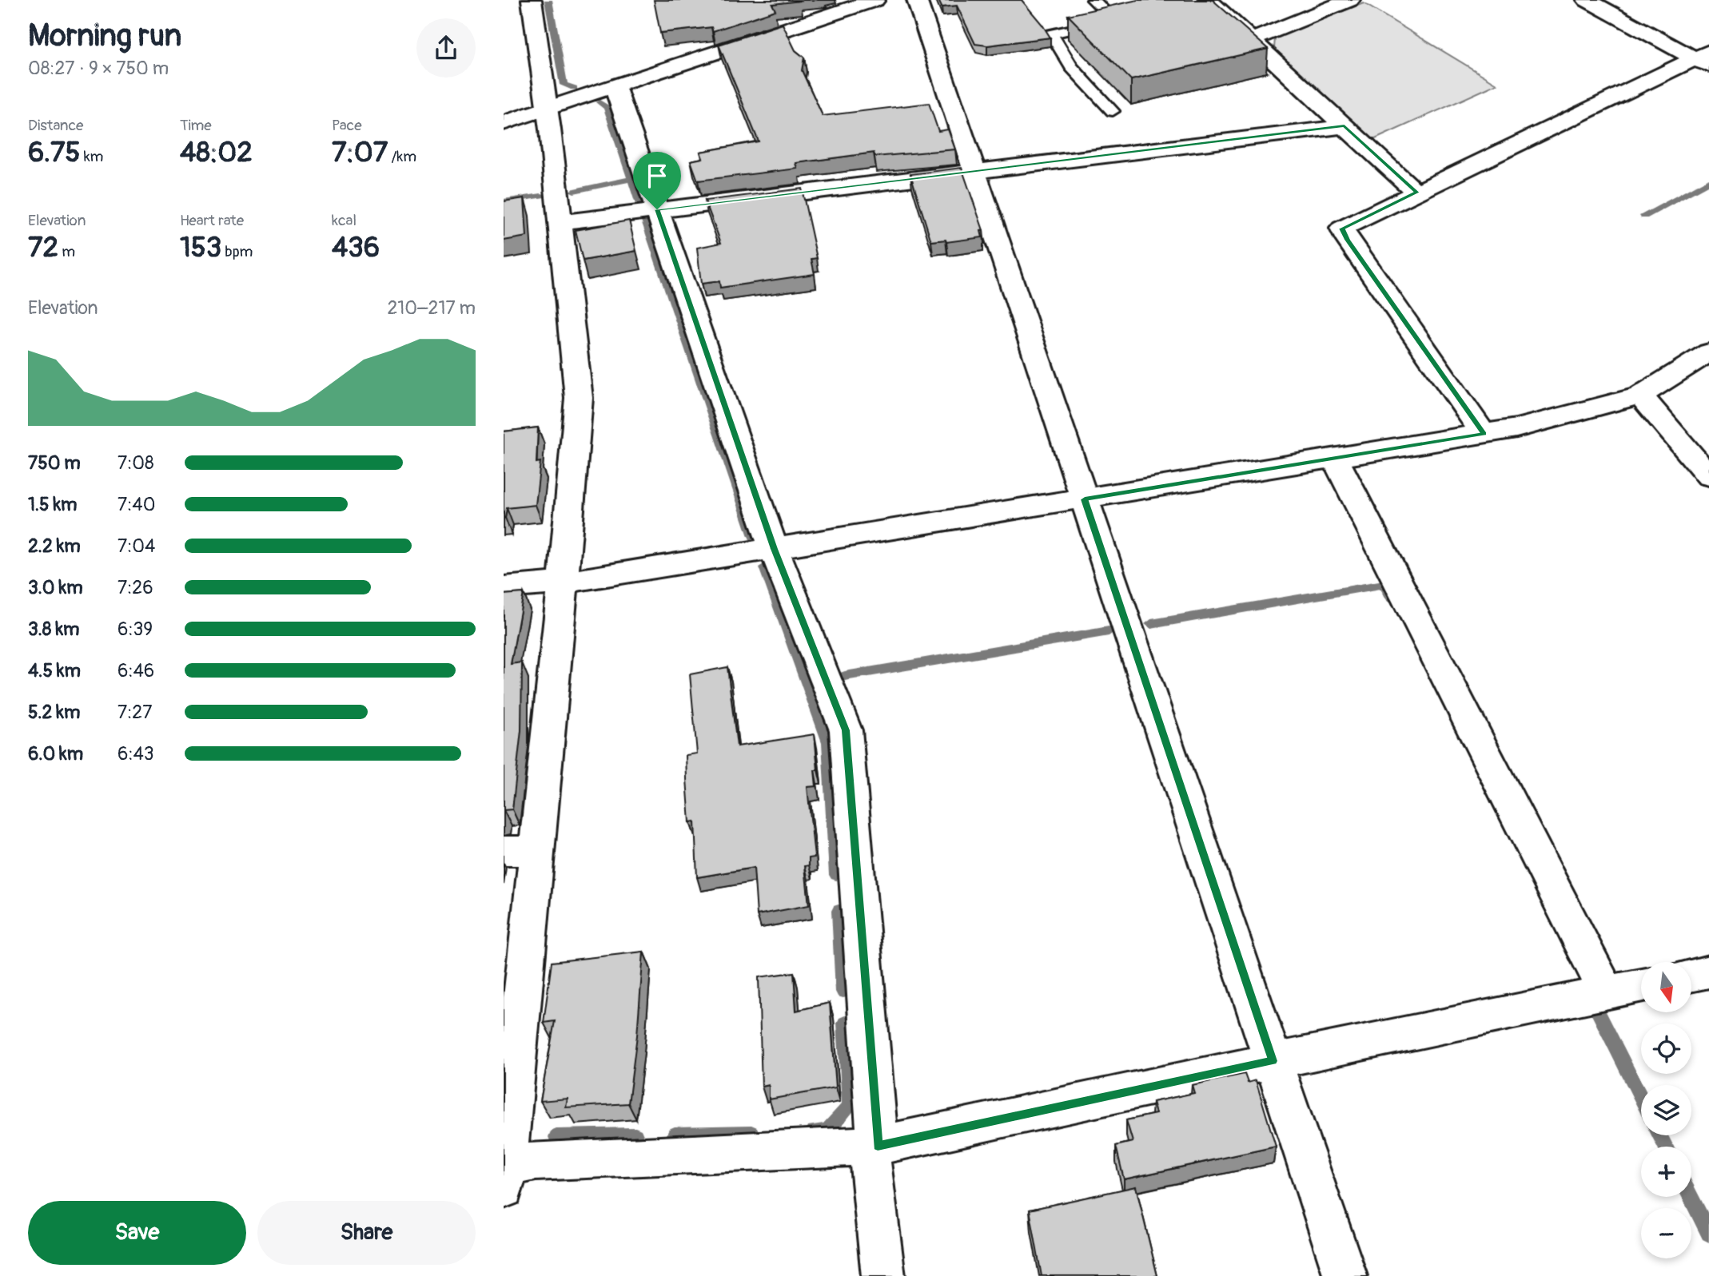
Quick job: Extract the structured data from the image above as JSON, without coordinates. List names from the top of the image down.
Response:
{
  "north": "bottom",
  "page": {
    "heading": ["Morning run", "08:27 · 9 × 750 m"],
    "stats": [
      ["Distance", "6.75 km"],
      ["Time", "48:02"],
      ["Pace", "7:07 /km"],
      ["Elevation", "72 m"],
      ["Heart rate", "153 bpm"],
      ["kcal", "436"]
    ],
    "chart": ["Elevation", "210–217 m"],
    "list": [
      {
        "name": "750 m",
        "note": "7:08"
      },
      {
        "name": "1.5 km",
        "note": "7:40"
      },
      {
        "name": "2.2 km",
        "note": "7:04"
      },
      {
        "name": "3.0 km",
        "note": "7:26"
      },
      {
        "name": "3.8 km",
        "note": "6:39"
      },
      {
        "name": "4.5 km",
        "note": "6:46"
      },
      {
        "name": "5.2 km",
        "note": "7:27"
      },
      {
        "name": "6.0 km",
        "note": "6:43"
      }
    ],
    "map_buttons": ["+", "−"],
    "buttons": ["Save", "Share"]
  }
}
